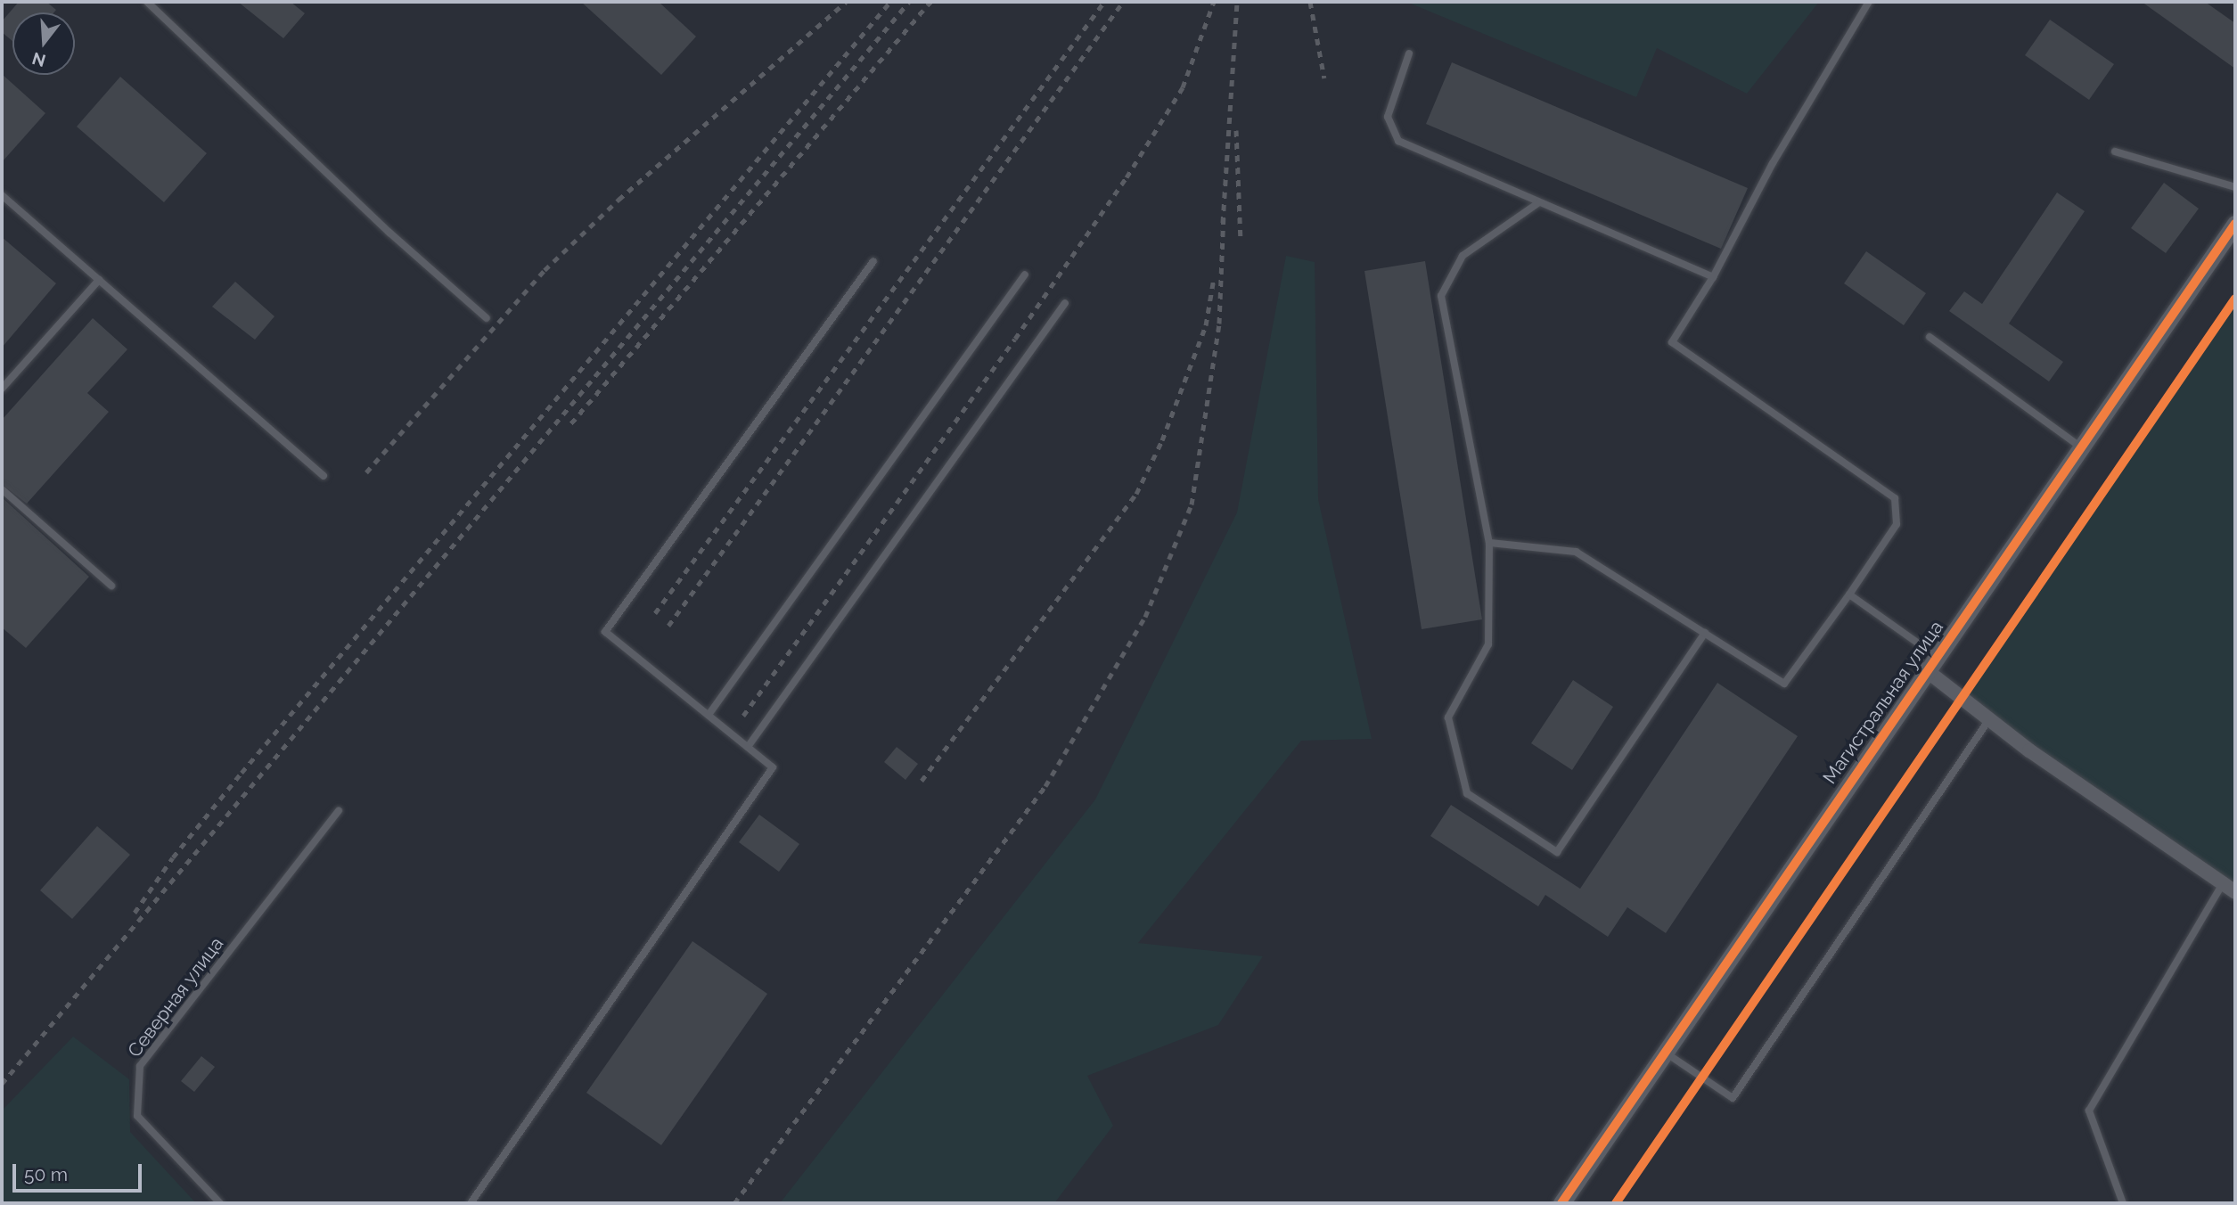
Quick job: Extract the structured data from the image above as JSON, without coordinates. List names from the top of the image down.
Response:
{
  "streets": {
    "street": ["Магистральная улица"],
    "lane": ["Северная улица"]
  },
  "scale_bar": "50 m",
  "north": "bottom"
}
